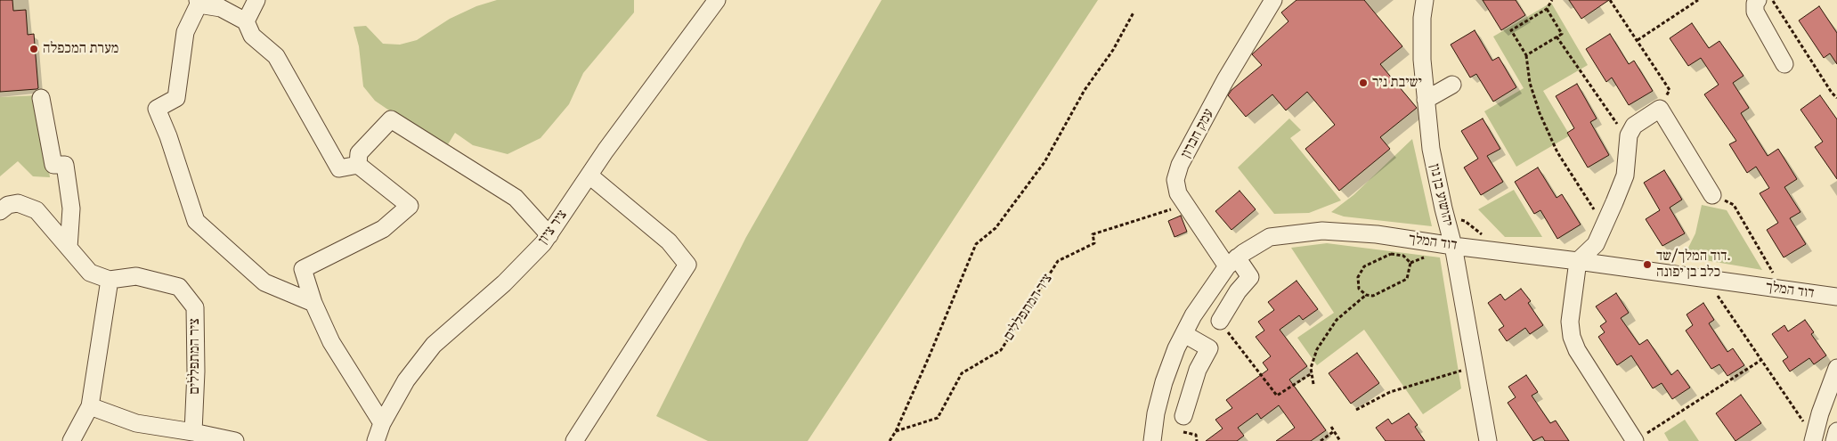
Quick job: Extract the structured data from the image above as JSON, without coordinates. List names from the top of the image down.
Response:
{
  "streets": {
    "street": [
      "עמק חברון",
      "יהושוע בן נון",
      "ציר ציון",
      "דוד המלך",
      "ציר המתפללים"
    ]
  },
  "crossings": [
    ["עמק חברון", "דוד המלך"],
    ["עמק חברון", "ציר המתפללים"],
    ["יהושוע בן נון", "דוד המלך"]
  ],
  "places": ["מערת המכפלה", "ישיבת ניר", "דוד המלך/שד. כלב בן יפונה"]
}
